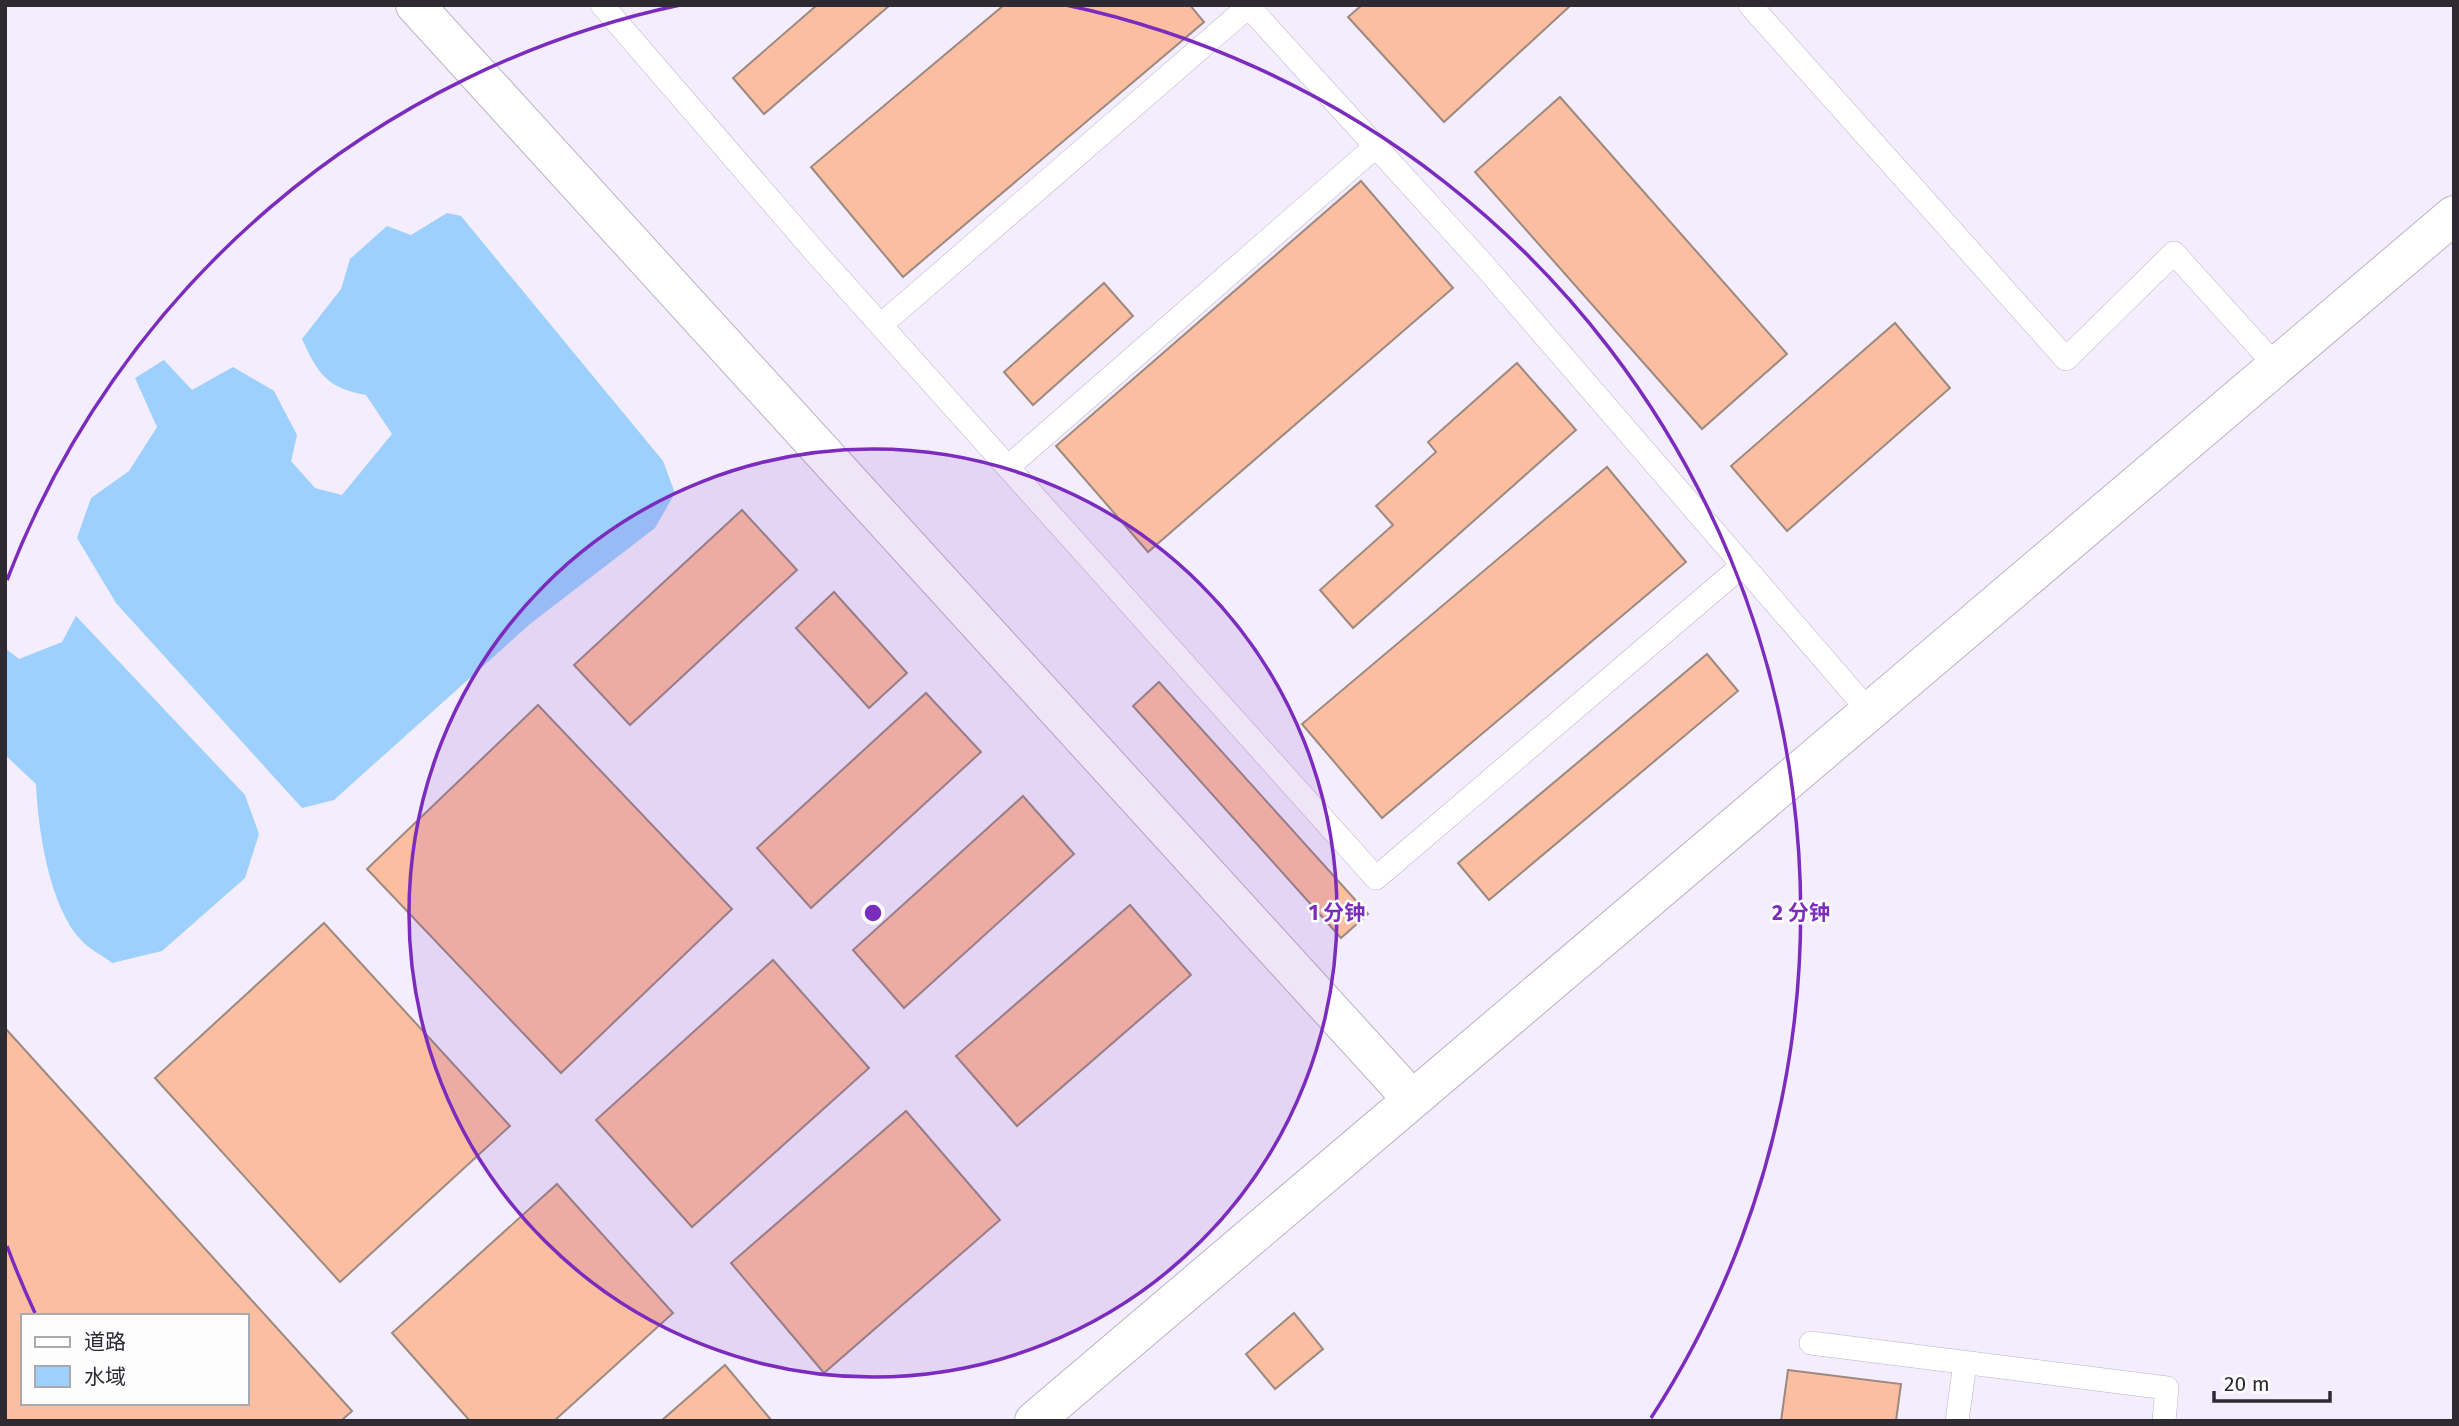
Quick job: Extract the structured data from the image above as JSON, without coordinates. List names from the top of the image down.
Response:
{
  "legend": ["道路", "水域"],
  "scale_bar": "20 m",
  "rings": ["1 分钟", "2 分钟"]
}
